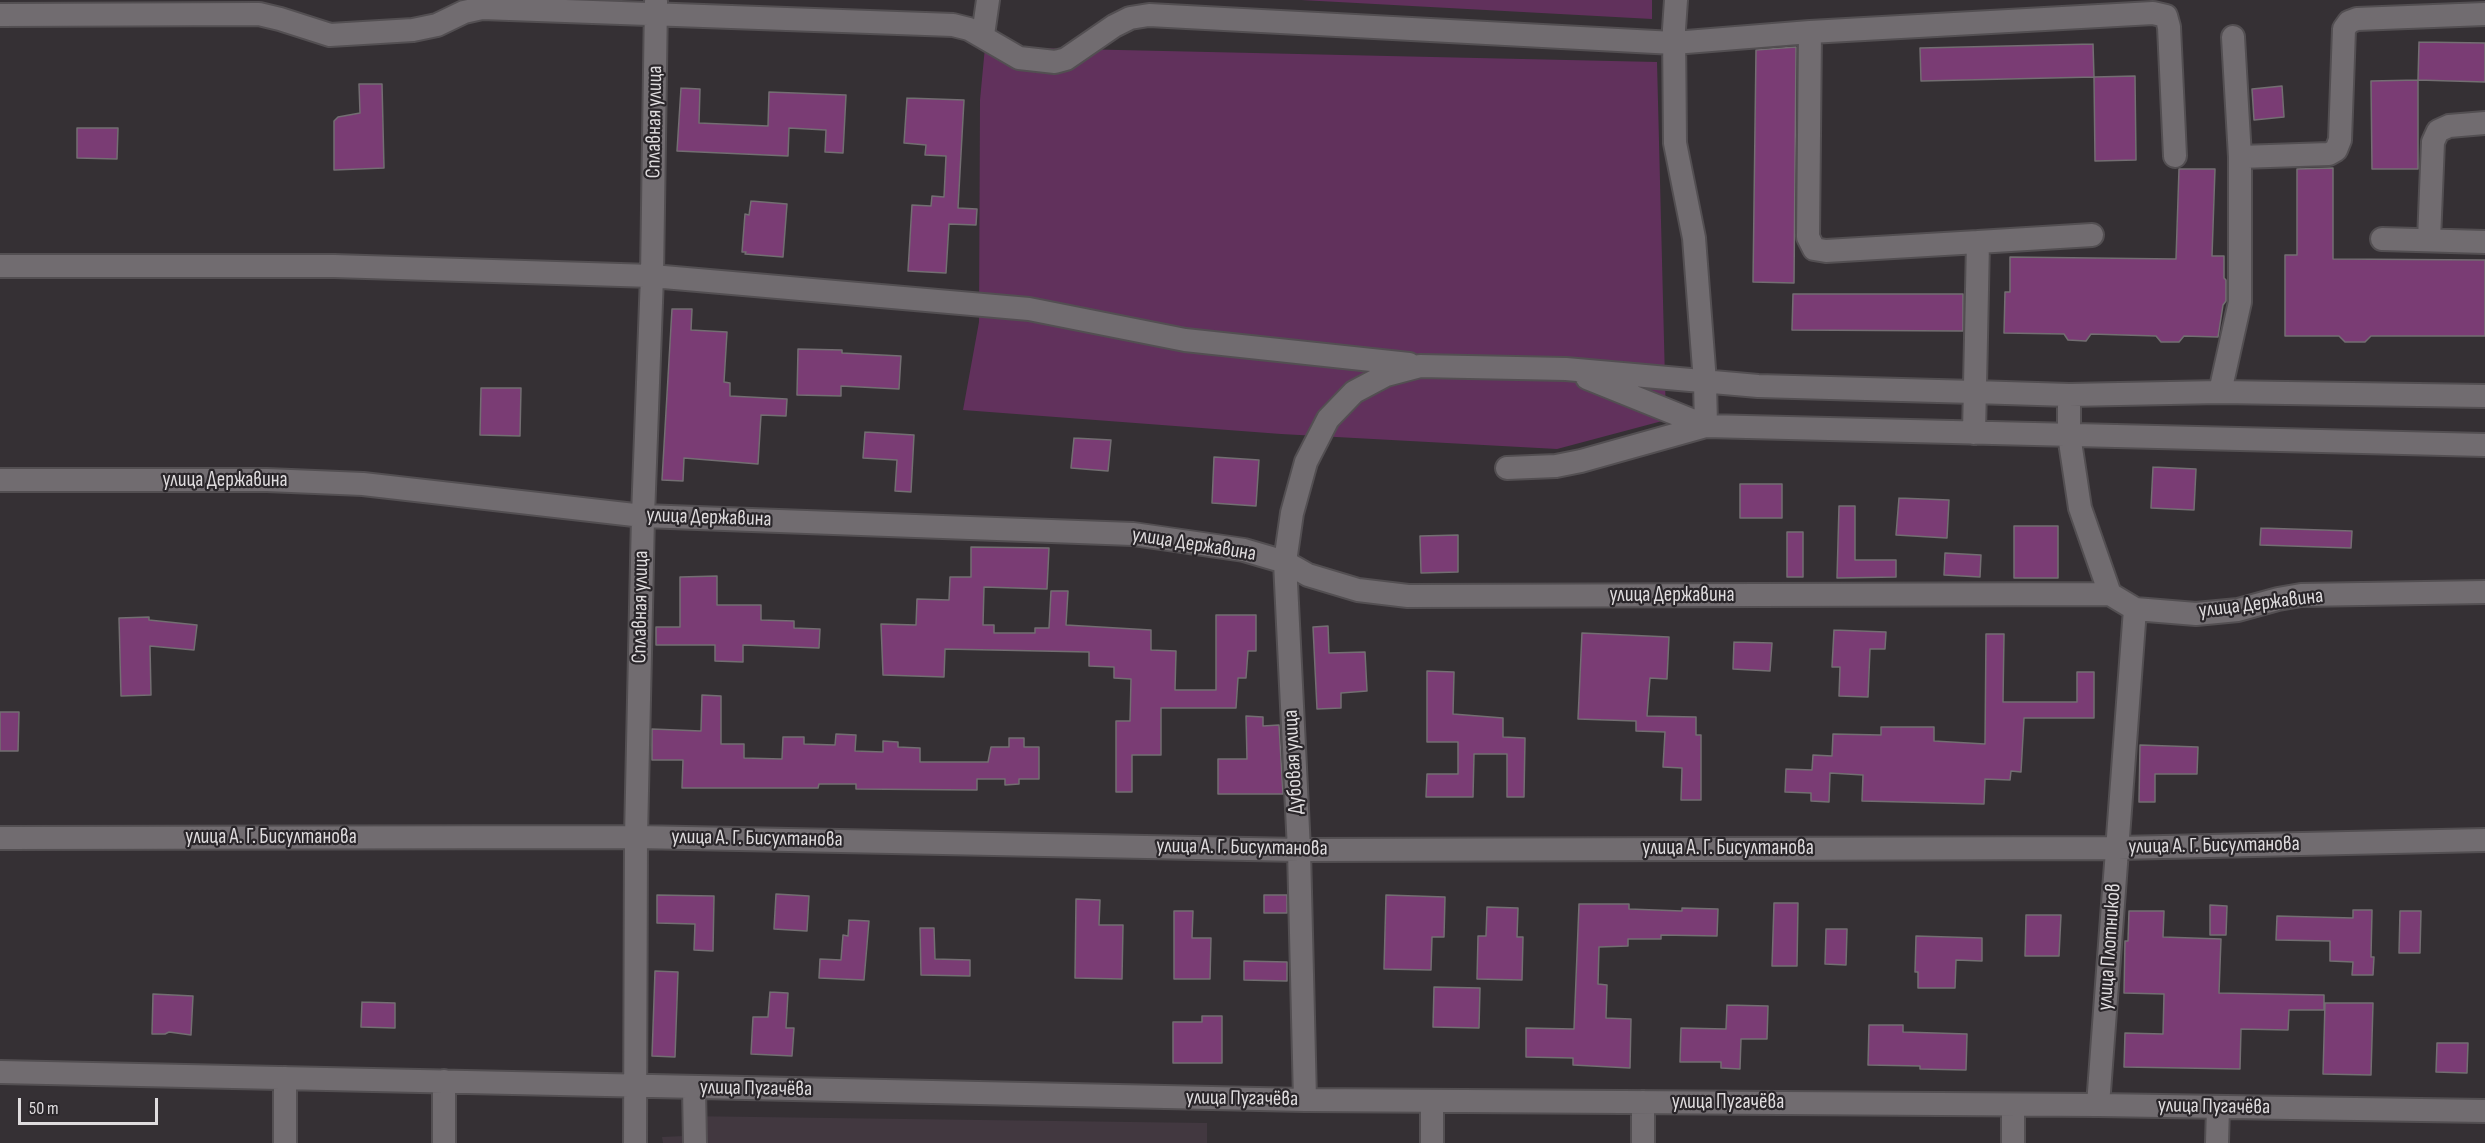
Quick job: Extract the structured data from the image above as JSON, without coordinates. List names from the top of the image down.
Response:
{
  "streets": {
    "street": [
      "Сплавная улица",
      "улица Державина",
      "Дубовая улица",
      "улица А. Г. Бисултанова",
      "улица Плотников",
      "улица Пугачёва"
    ]
  },
  "crossings": [
    ["Сплавная улица", "улица Державина"],
    ["Сплавная улица", "улица А. Г. Бисултанова"],
    ["Сплавная улица", "улица Пугачёва"],
    ["улица Державина", "Дубовая улица"],
    ["улица Державина", "улица Плотников"],
    ["Дубовая улица", "улица А. Г. Бисултанова"],
    ["Дубовая улица", "улица Пугачёва"],
    ["улица А. Г. Бисултанова", "улица Плотников"],
    ["улица Плотников", "улица Пугачёва"]
  ],
  "scale_bar": "50 m"
}
